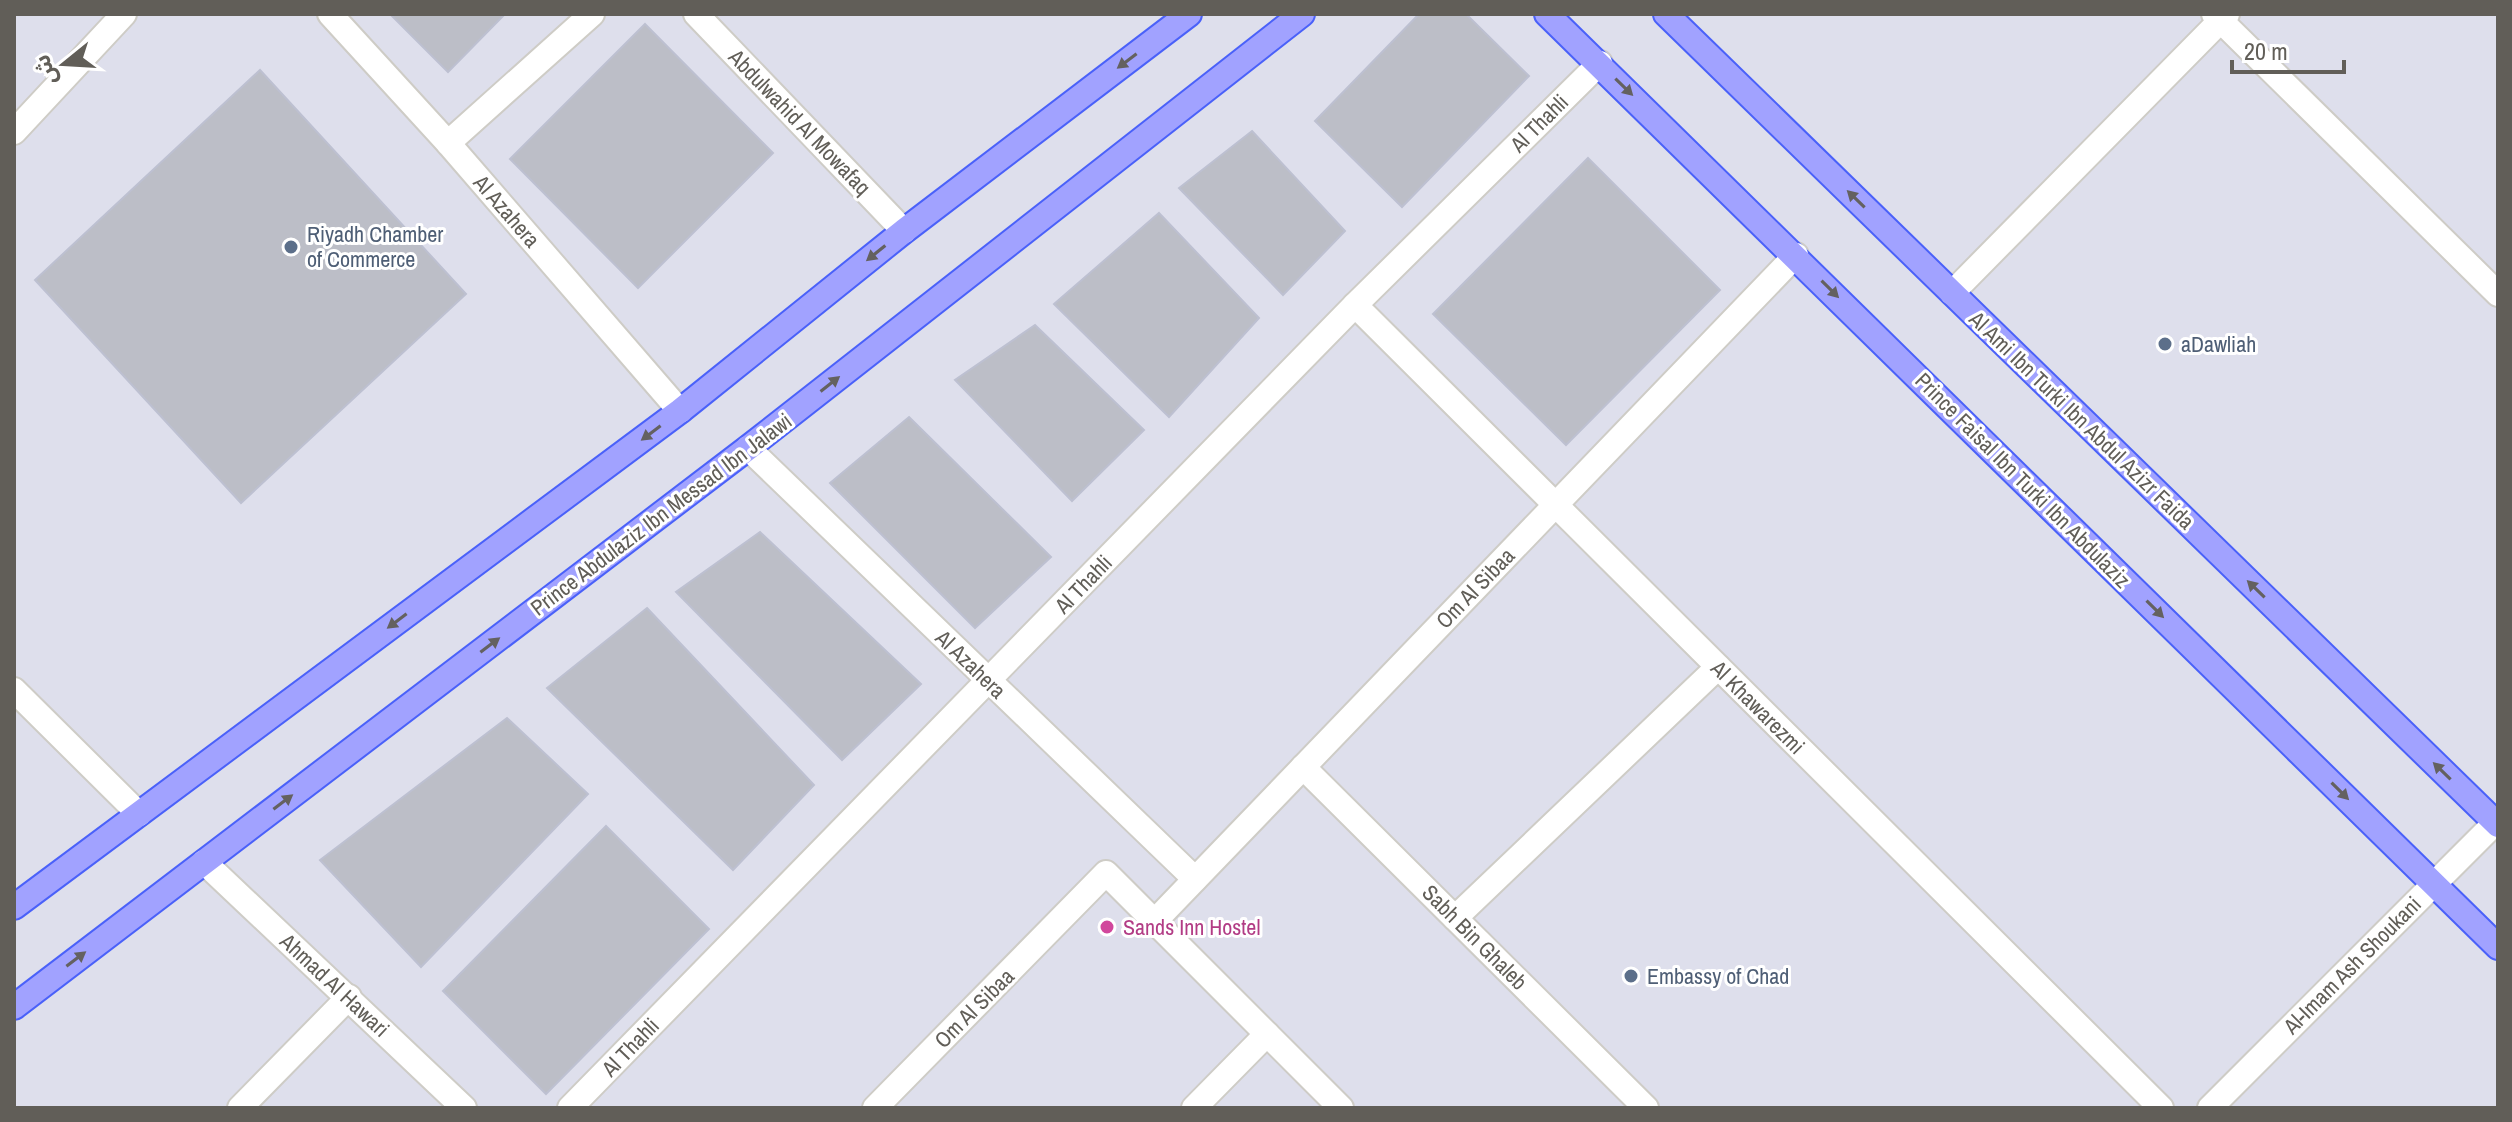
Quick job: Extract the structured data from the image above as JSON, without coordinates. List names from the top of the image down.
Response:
{
  "streets": {
    "main road": ["Al Ami Ibn Turki Ibn Abdul Azizr Faida", "Prince Faisal Ibn Turki Ibn Abdulaziz", "Prince Abdulaziz Ibn Messad Ibn Jalawi"],
    "street": [
      "Abdulwahid Al Mowafaq",
      "Al Thahli",
      "Al Azahera",
      "Om Al Sibaa",
      "Al Khawarezmi",
      "Sabh Bin Ghaleb",
      "Al-Imam Ash Shoukani",
      "Ahmad Al Hawari"
    ]
  },
  "crossings": [
    ["Al Thahli", "Al Azahera"],
    ["Al Thahli", "Prince Faisal Ibn Turki Ibn Abdulaziz"],
    ["Al Thahli", "Al Khawarezmi"],
    ["Al Azahera", "Prince Abdulaziz Ibn Messad Ibn Jalawi"],
    ["Al Azahera", "Om Al Sibaa"],
    ["Al Ami Ibn Turki Ibn Abdul Azizr Faida", "Al-Imam Ash Shoukani"],
    ["Prince Faisal Ibn Turki Ibn Abdulaziz", "Om Al Sibaa"],
    ["Prince Faisal Ibn Turki Ibn Abdulaziz", "Al-Imam Ash Shoukani"],
    ["Prince Abdulaziz Ibn Messad Ibn Jalawi", "Ahmad Al Hawari"],
    ["Om Al Sibaa", "Al Khawarezmi"],
    ["Om Al Sibaa", "Sabh Bin Ghaleb"]
  ],
  "one_way": ["Al Ami Ibn Turki Ibn Abdul Azizr Faida", "Prince Faisal Ibn Turki Ibn Abdulaziz"],
  "places": [
    "Riyadh Chamber of Commerce",
    "aDawliah",
    "Sands Inn Hostel",
    "Embassy of Chad"
  ],
  "scale_bar": "20 m",
  "north": "left"
}
